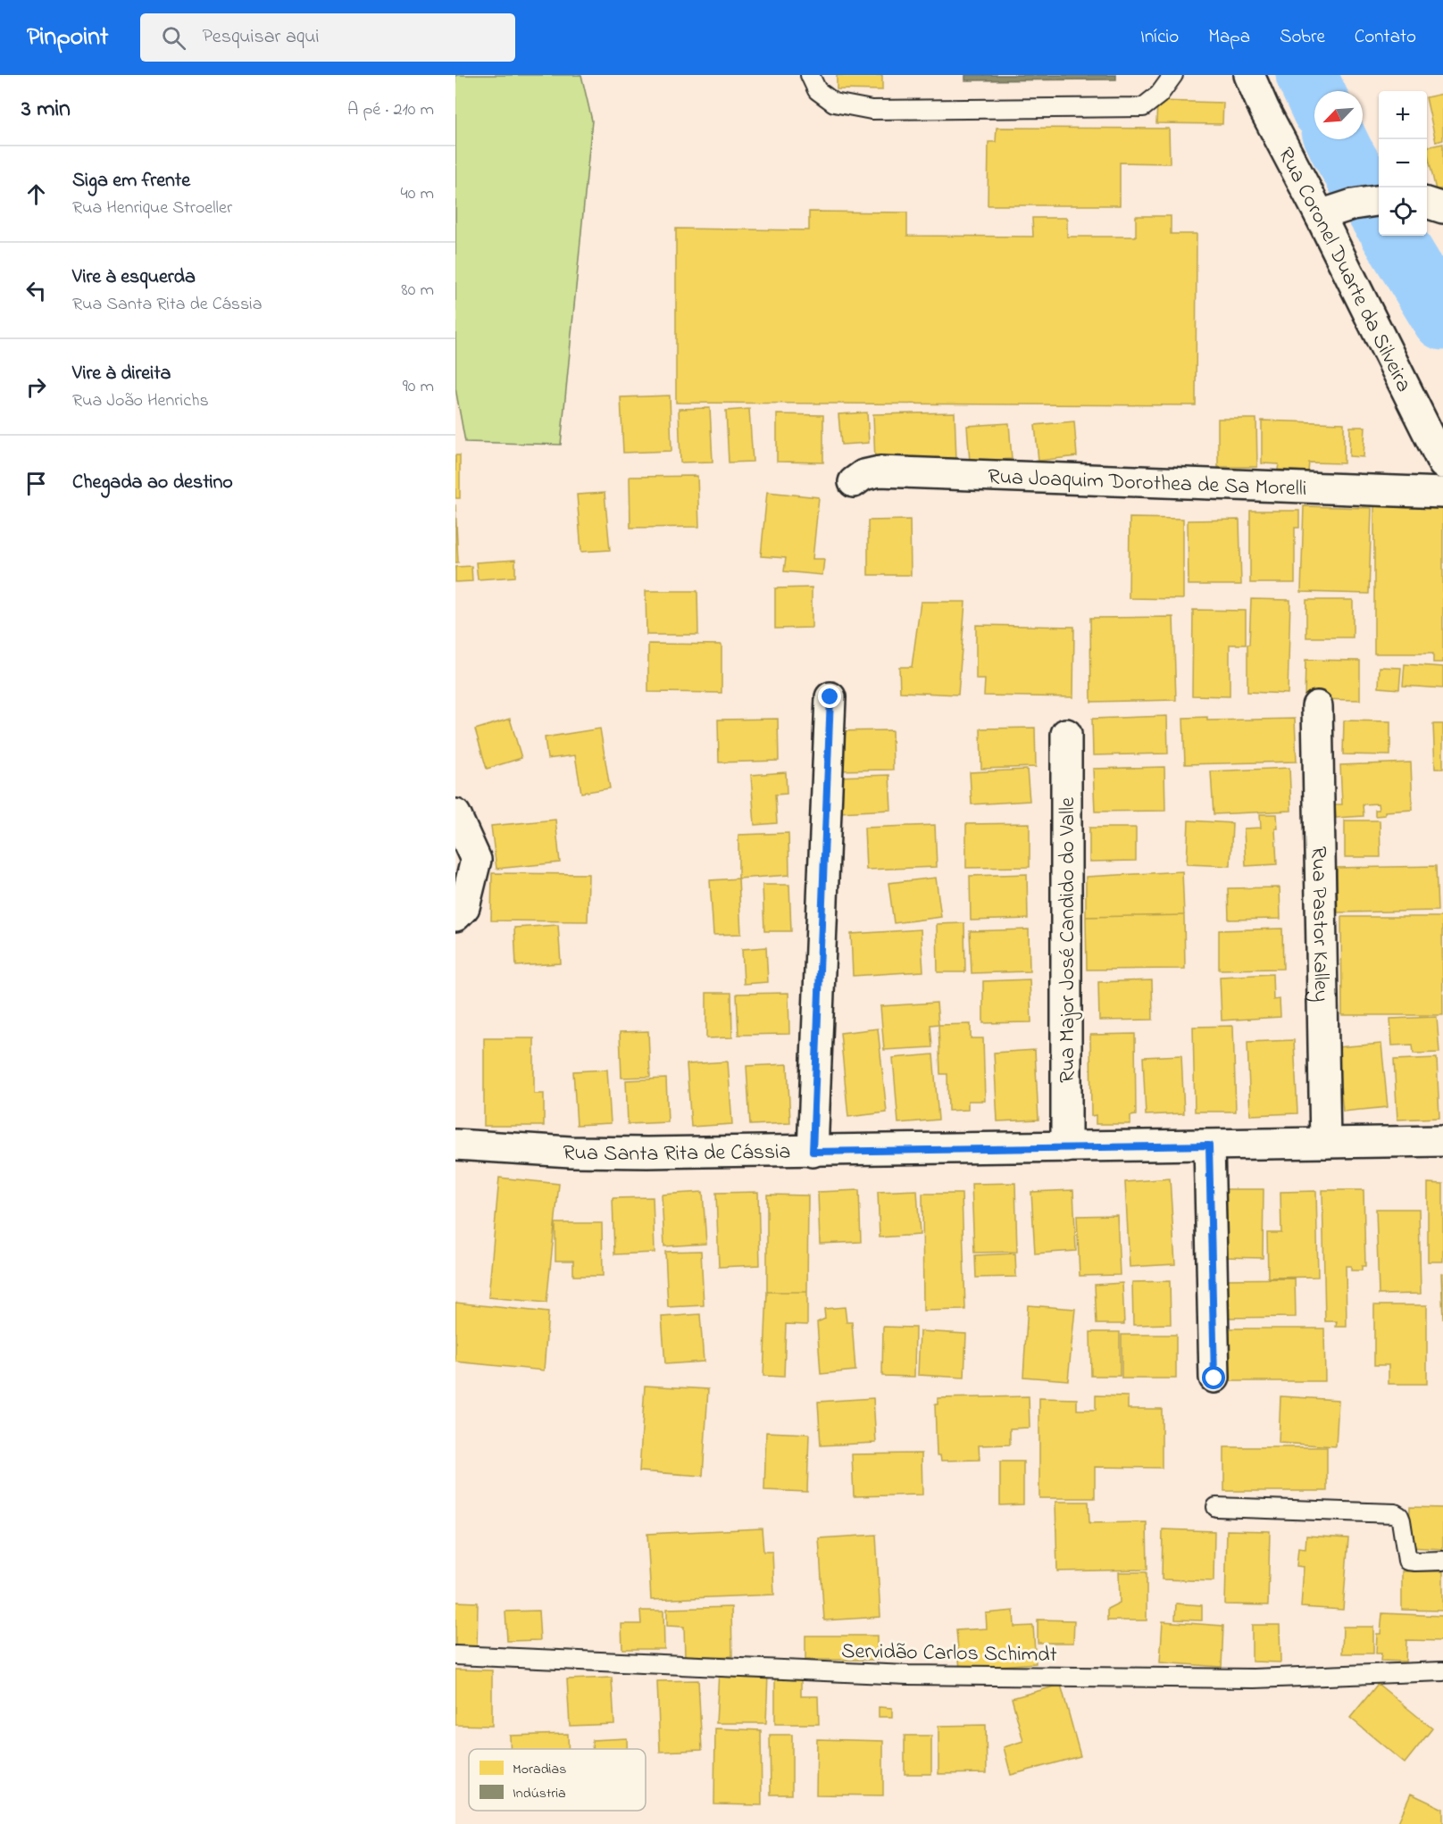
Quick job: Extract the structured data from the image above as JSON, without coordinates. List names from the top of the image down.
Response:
{
  "streets": {
    "street": [
      "Rua Coronel Duarte da Silveira",
      "Rua Joaquim Dorothea de Sa Morelli",
      "Rua Pastor Kalley",
      "Rua Major José Candido do Valle",
      "Rua Santa Rita de Cássia"
    ],
    "lane": ["Servidão Carlos Schimdt"]
  },
  "crossings": [
    ["Rua Pastor Kalley", "Rua Santa Rita de Cássia"],
    ["Rua Major José Candido do Valle", "Rua Santa Rita de Cássia"]
  ],
  "legend": ["Moradias", "Indústria"],
  "north": "bottom left",
  "page": {
    "header": "Pinpoint",
    "search": "Pesquisar aqui",
    "nav": [
      "Início",
      "Mapa",
      "Sobre",
      "Contato"
    ],
    "heading": ["3 min", "A pé · 210 m"],
    "map_buttons": ["+", "−"],
    "list": [
      ["Siga em frente", "Rua Henrique Stroeller", "40 m"],
      ["Vire à esquerda", "Rua Santa Rita de Cássia", "80 m"],
      ["Vire à direita", "Rua João Henrichs", "90 m"],
      "Chegada ao destino"
    ]
  }
}
